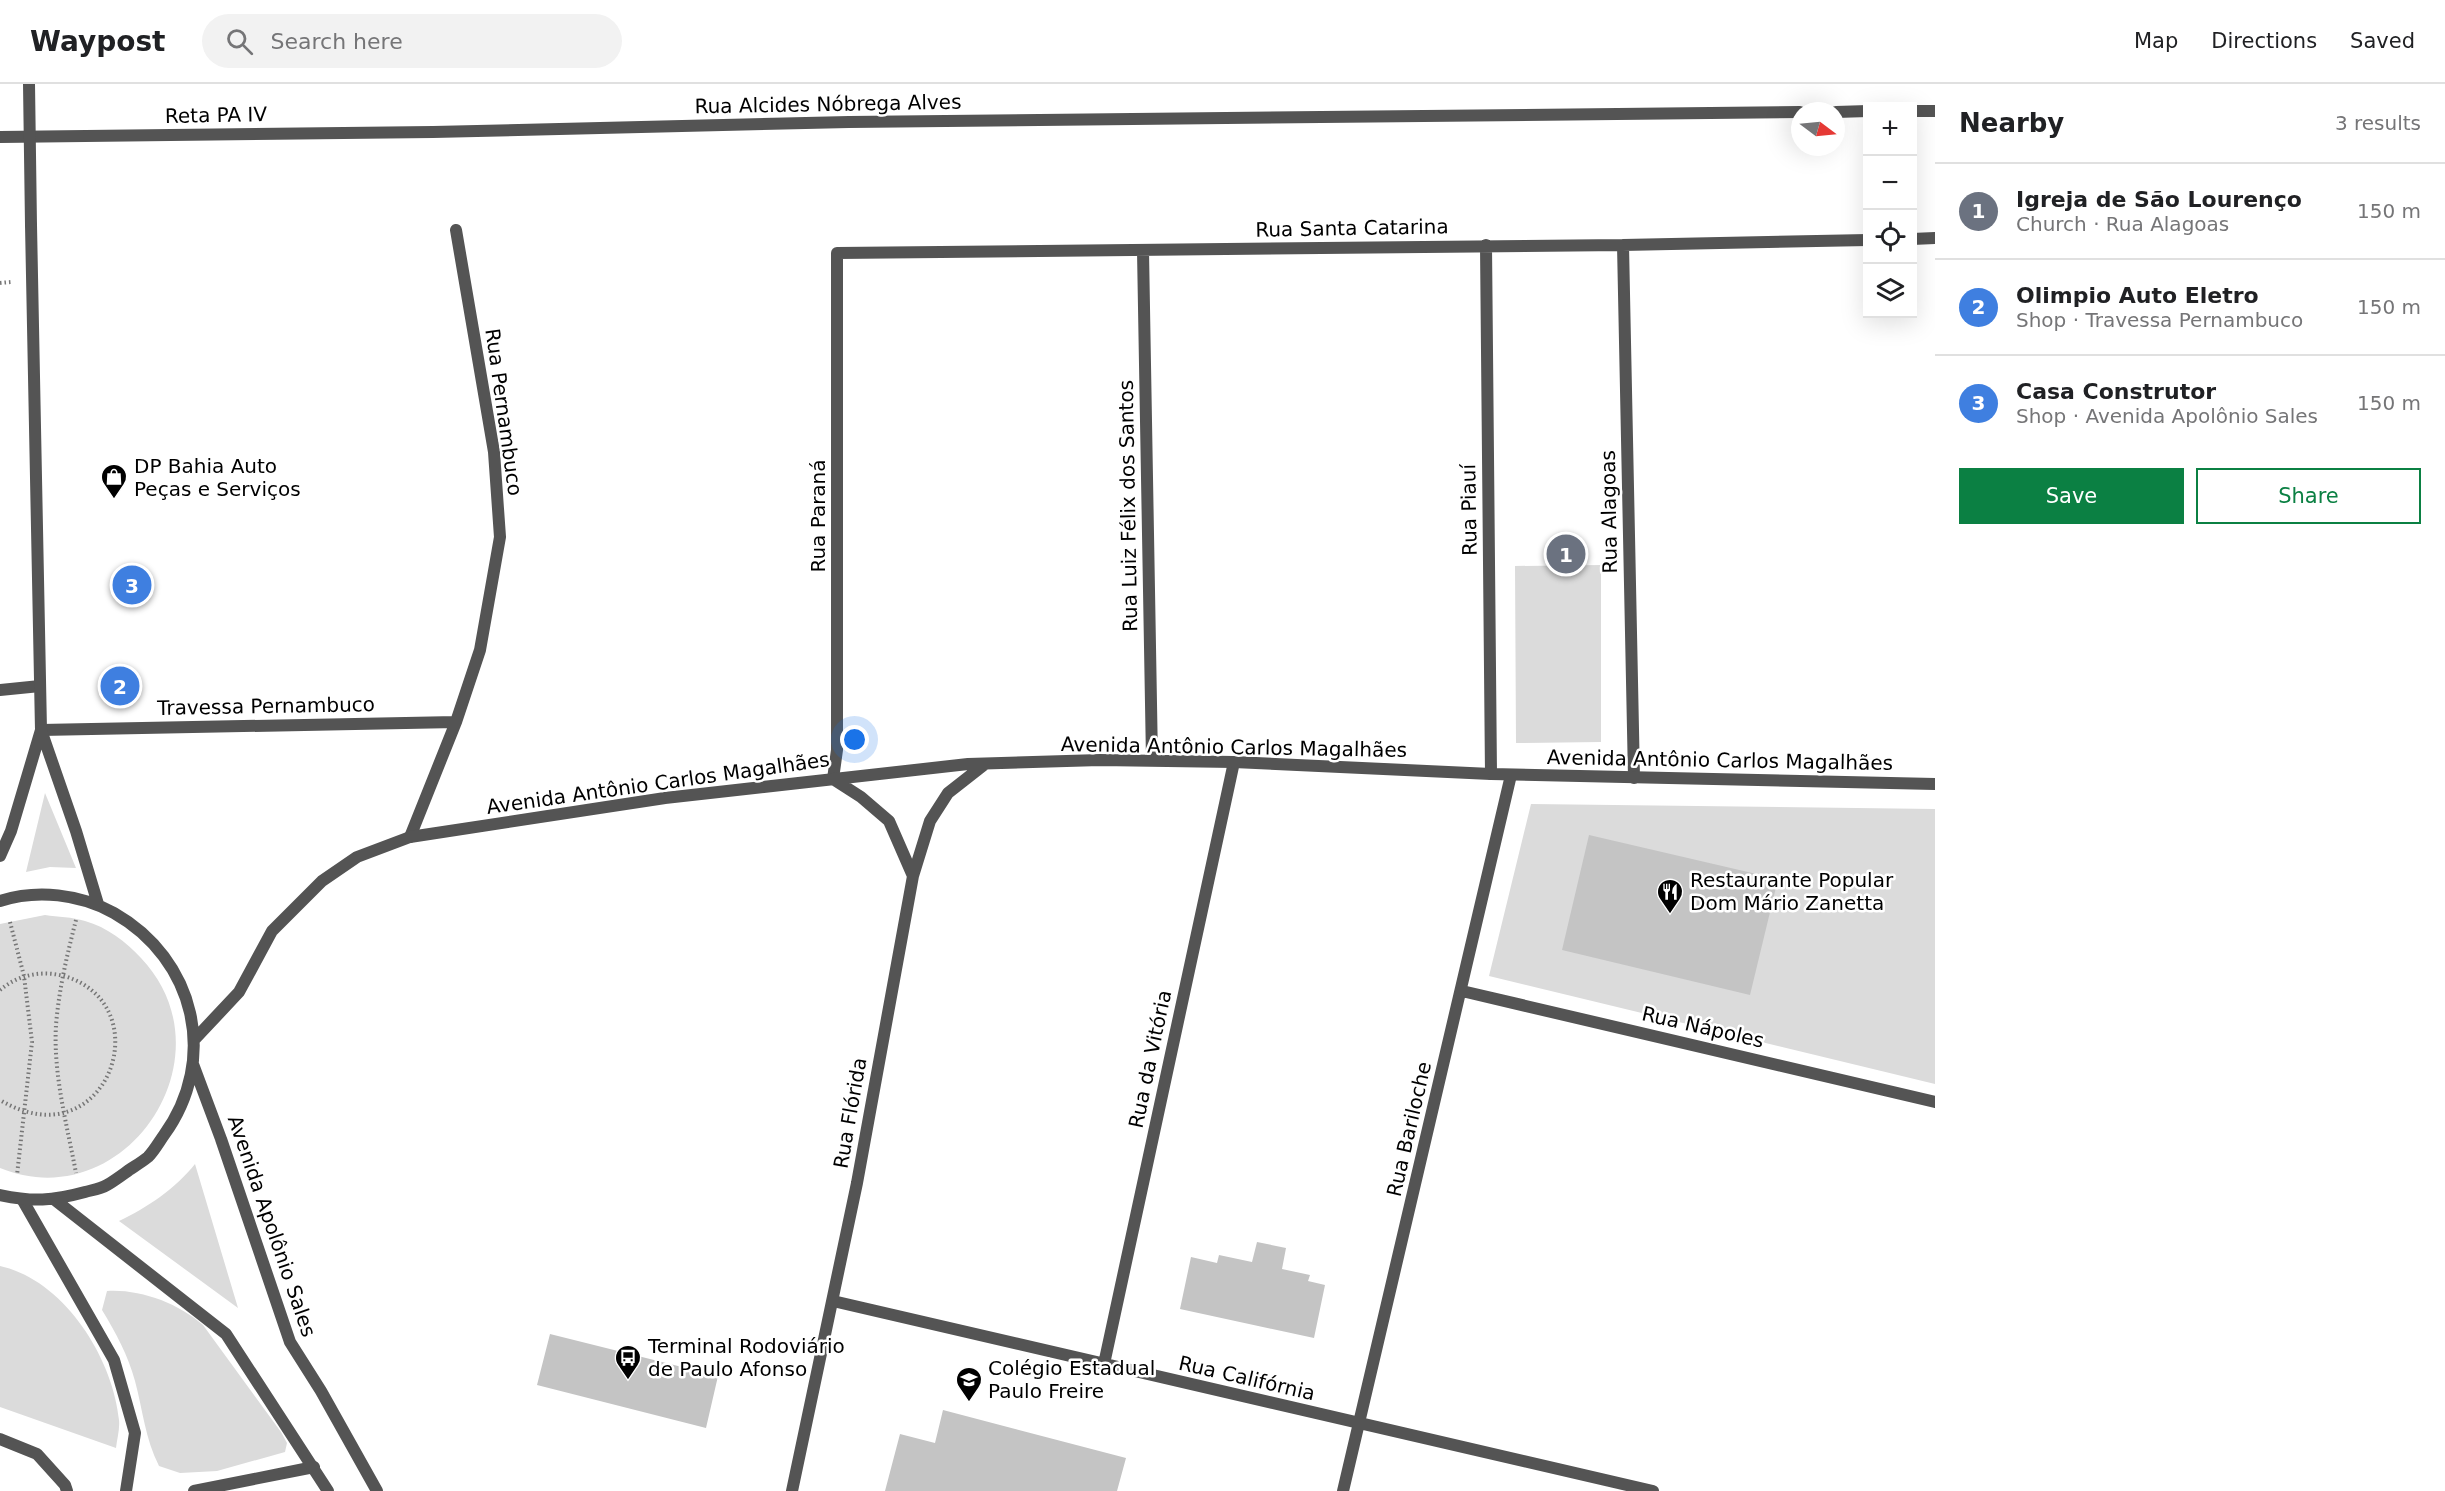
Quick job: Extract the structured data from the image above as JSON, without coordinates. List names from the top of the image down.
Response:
{
  "streets": {
    "street": [
      "Rua Alcides Nóbrega Alves",
      "Reta PA IV",
      "Rua Santa Catarina",
      "Rua Pernambuco",
      "Rua Luiz Félix dos Santos",
      "Rua Piauí",
      "Rua Alagoas",
      "Rua Paraná",
      "Travessa Pernambuco",
      "Avenida Antônio Carlos Magalhães",
      "Rua Nápoles",
      "Rua da Vitória",
      "Rua Flórida",
      "Rua Bariloche",
      "Avenida Apolônio Sales",
      "Rua Califórnia"
    ]
  },
  "crossings": [
    ["Rua Alcides Nóbrega Alves", "Reta PA IV"],
    ["Rua Santa Catarina", "Rua Luiz Félix dos Santos"],
    ["Rua Santa Catarina", "Rua Piauí"],
    ["Rua Santa Catarina", "Rua Alagoas"],
    ["Rua Santa Catarina", "Rua Paraná"],
    ["Rua Pernambuco", "Travessa Pernambuco"],
    ["Rua Pernambuco", "Avenida Antônio Carlos Magalhães"],
    ["Rua Luiz Félix dos Santos", "Avenida Antônio Carlos Magalhães"],
    ["Rua Piauí", "Avenida Antônio Carlos Magalhães"],
    ["Rua Alagoas", "Avenida Antônio Carlos Magalhães"],
    ["Rua Paraná", "Avenida Antônio Carlos Magalhães"],
    ["Avenida Antônio Carlos Magalhães", "Rua da Vitória"],
    ["Avenida Antônio Carlos Magalhães", "Rua Flórida"],
    ["Avenida Antônio Carlos Magalhães", "Rua Bariloche"],
    ["Rua Nápoles", "Rua Bariloche"],
    ["Rua da Vitória", "Rua Califórnia"],
    ["Rua Flórida", "Rua Califórnia"],
    ["Rua Bariloche", "Rua Califórnia"]
  ],
  "places": {
    "shop": ["DP Bahia Auto Peças e Serviços"],
    "restaurant": ["Restaurante Popular Dom Mário Zanetta"],
    "bus stop": ["Terminal Rodoviário de Paulo Afonso"],
    "school or university": ["Colégio Estadual Paulo Freire"]
  },
  "north": "right",
  "page": {
    "header": "Waypost",
    "search": "Search here",
    "nav": ["Map", "Directions", "Saved"],
    "heading": ["Nearby", "3 results"],
    "map_buttons": ["+", "−"],
    "list": [
      {
        "mark": "1",
        "name": "Igreja de São Lourenço",
        "note": "Church · Rua Alagoas",
        "value": "150 m"
      },
      {
        "mark": "2",
        "name": "Olimpio Auto Eletro",
        "note": "Shop · Travessa Pernambuco",
        "value": "150 m"
      },
      {
        "mark": "3",
        "name": "Casa Construtor",
        "note": "Shop · Avenida Apolônio Sales",
        "value": "150 m"
      }
    ],
    "buttons": ["Save", "Share"],
    "pins": ["1", "3", "2"]
  }
}
